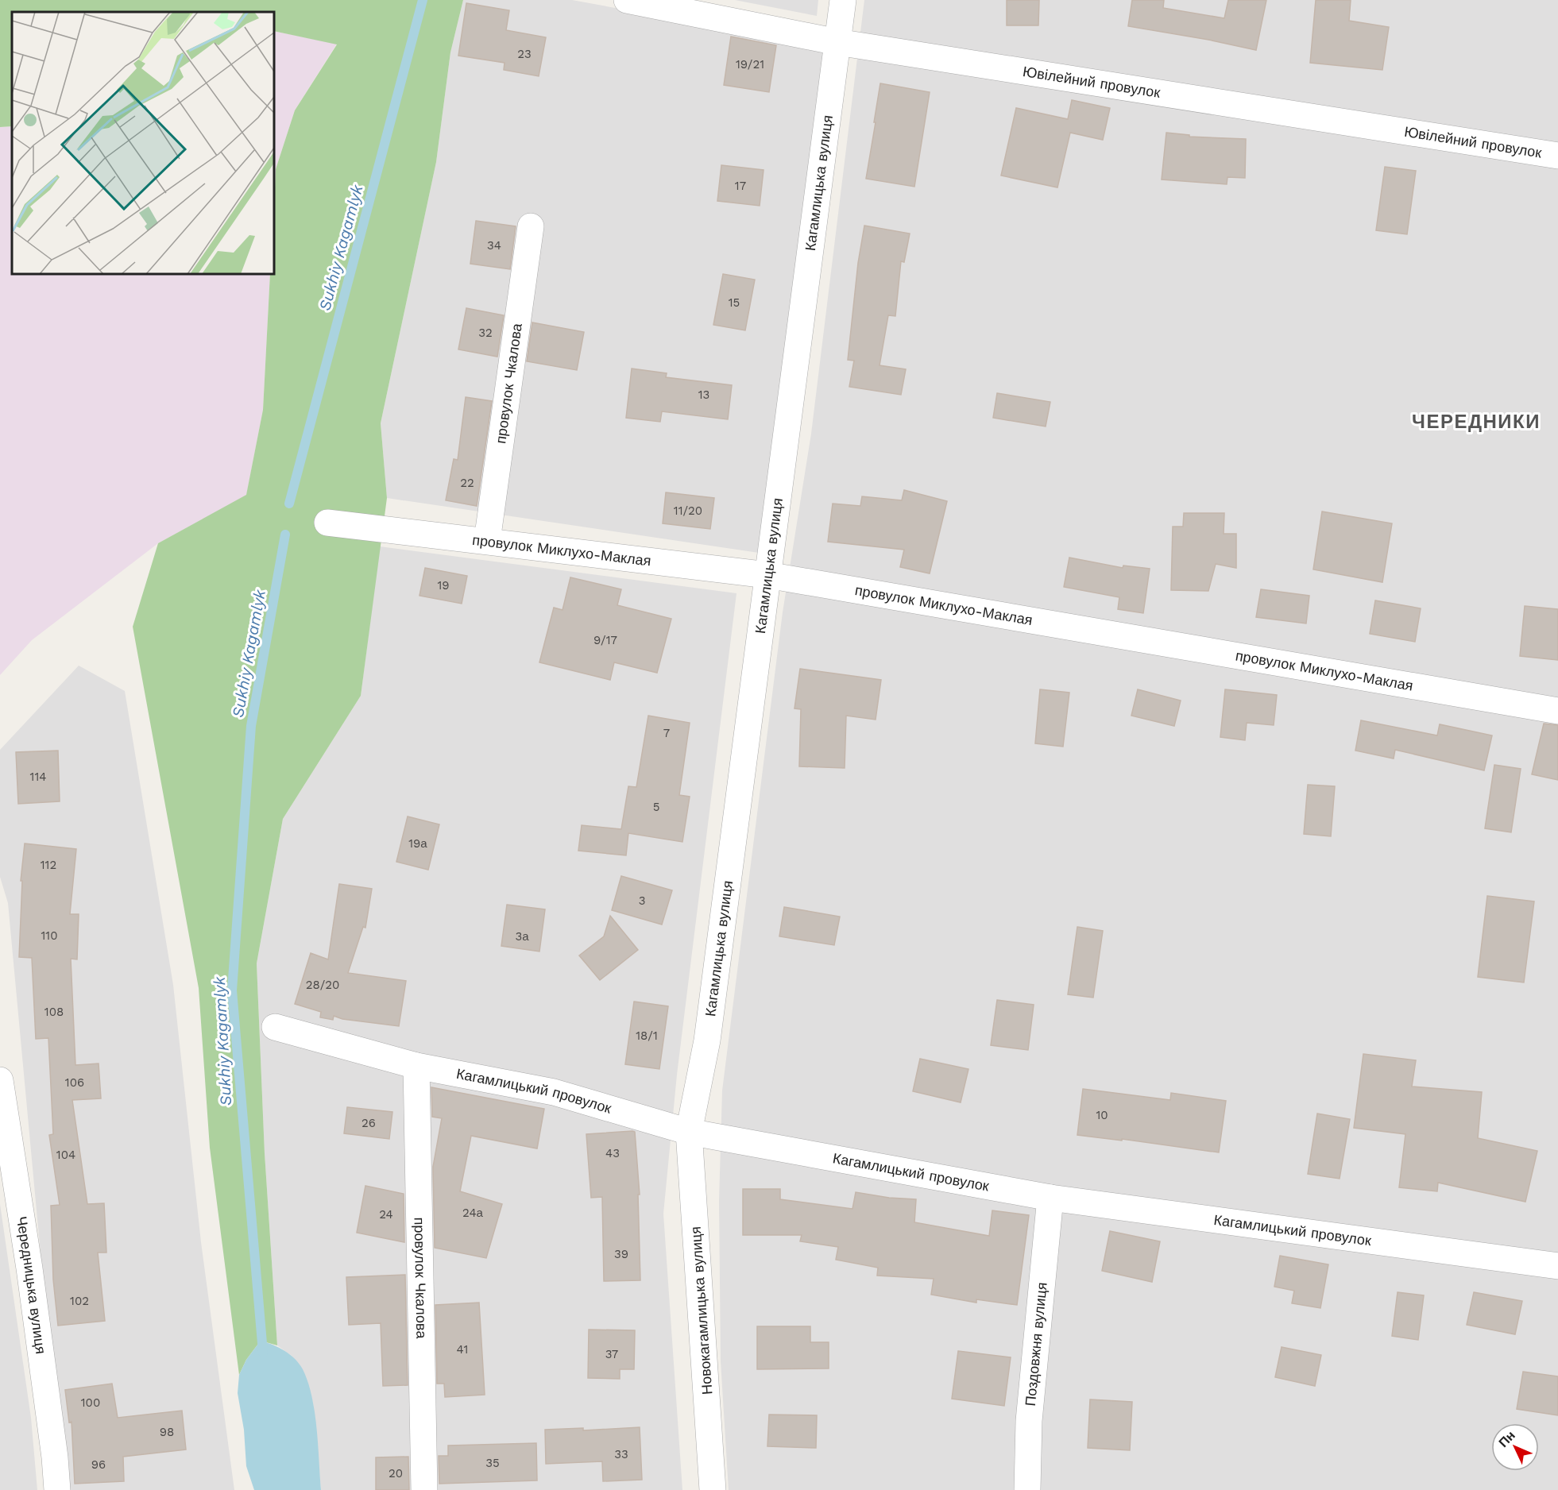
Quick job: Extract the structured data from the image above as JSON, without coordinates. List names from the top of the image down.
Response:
{
  "streets": {
    "street": [
      "Ювілейний провулок",
      "Кагамлицька вулиця",
      "провулок Чкалова",
      "провулок Миклухо-Маклая",
      "Кагамлицький провулок",
      "Чередницька вулиця",
      "Новокагамлицька вулиця",
      "Поздовжня вулиця"
    ]
  },
  "crossings": [
    ["Ювілейний провулок", "Кагамлицька вулиця"],
    ["Кагамлицька вулиця", "провулок Миклухо-Маклая"],
    ["Кагамлицька вулиця", "Кагамлицький провулок"],
    ["Кагамлицька вулиця", "Новокагамлицька вулиця"],
    ["провулок Чкалова", "провулок Миклухо-Маклая"],
    ["провулок Чкалова", "Кагамлицький провулок"],
    ["Кагамлицький провулок", "Новокагамлицька вулиця"],
    ["Кагамлицький провулок", "Поздовжня вулиця"]
  ],
  "districts": ["ЧЕРЕДНИКИ"],
  "water": ["Sukhiy Kagamlyk"],
  "house_numbers": [
    "23",
    "19/21",
    "17",
    "34",
    "15",
    "32",
    "13",
    "22",
    "11/20",
    "19",
    "9/17",
    "7",
    "114",
    "5",
    "19а",
    "112",
    "3",
    "110",
    "3а",
    "28/20",
    "108",
    "18/1",
    "106",
    "10",
    "26",
    "43",
    "104",
    "24а",
    "24",
    "39",
    "102",
    "41",
    "37",
    "100",
    "98",
    "33",
    "35",
    "96",
    "20"
  ],
  "north": "top left"
}
